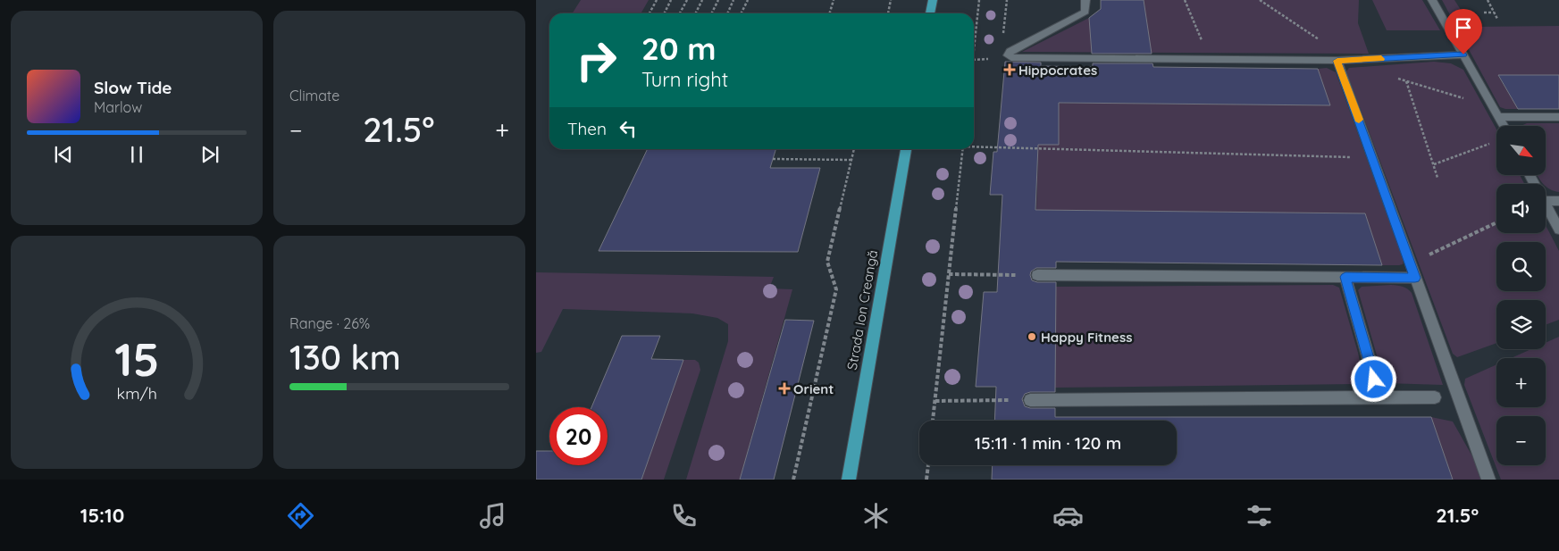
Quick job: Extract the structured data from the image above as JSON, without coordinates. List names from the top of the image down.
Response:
{
  "streets": {
    "main road": ["Strada Ion Creangă"]
  },
  "places": {
    "health": ["Hippocrates", "Orient"],
    "other": ["Happy Fitness"]
  },
  "north": "bottom right",
  "page": {
    "tile": [
      "Climate",
      ["Range · 26%", "130 km"]
    ],
    "turn": ["20 m", "Turn right"],
    "song": ["Slow Tide", "Marlow"],
    "then": "Then",
    "heat": ["−", "21.5°", "+"],
    "map_buttons": ["+", "−"],
    "limit": "20",
    "trip": "15:11 · 1 min · 120 m",
    "tabs": ["15:10", "21.5°"],
    "gauge": ["15", "km/h"]
  }
}
